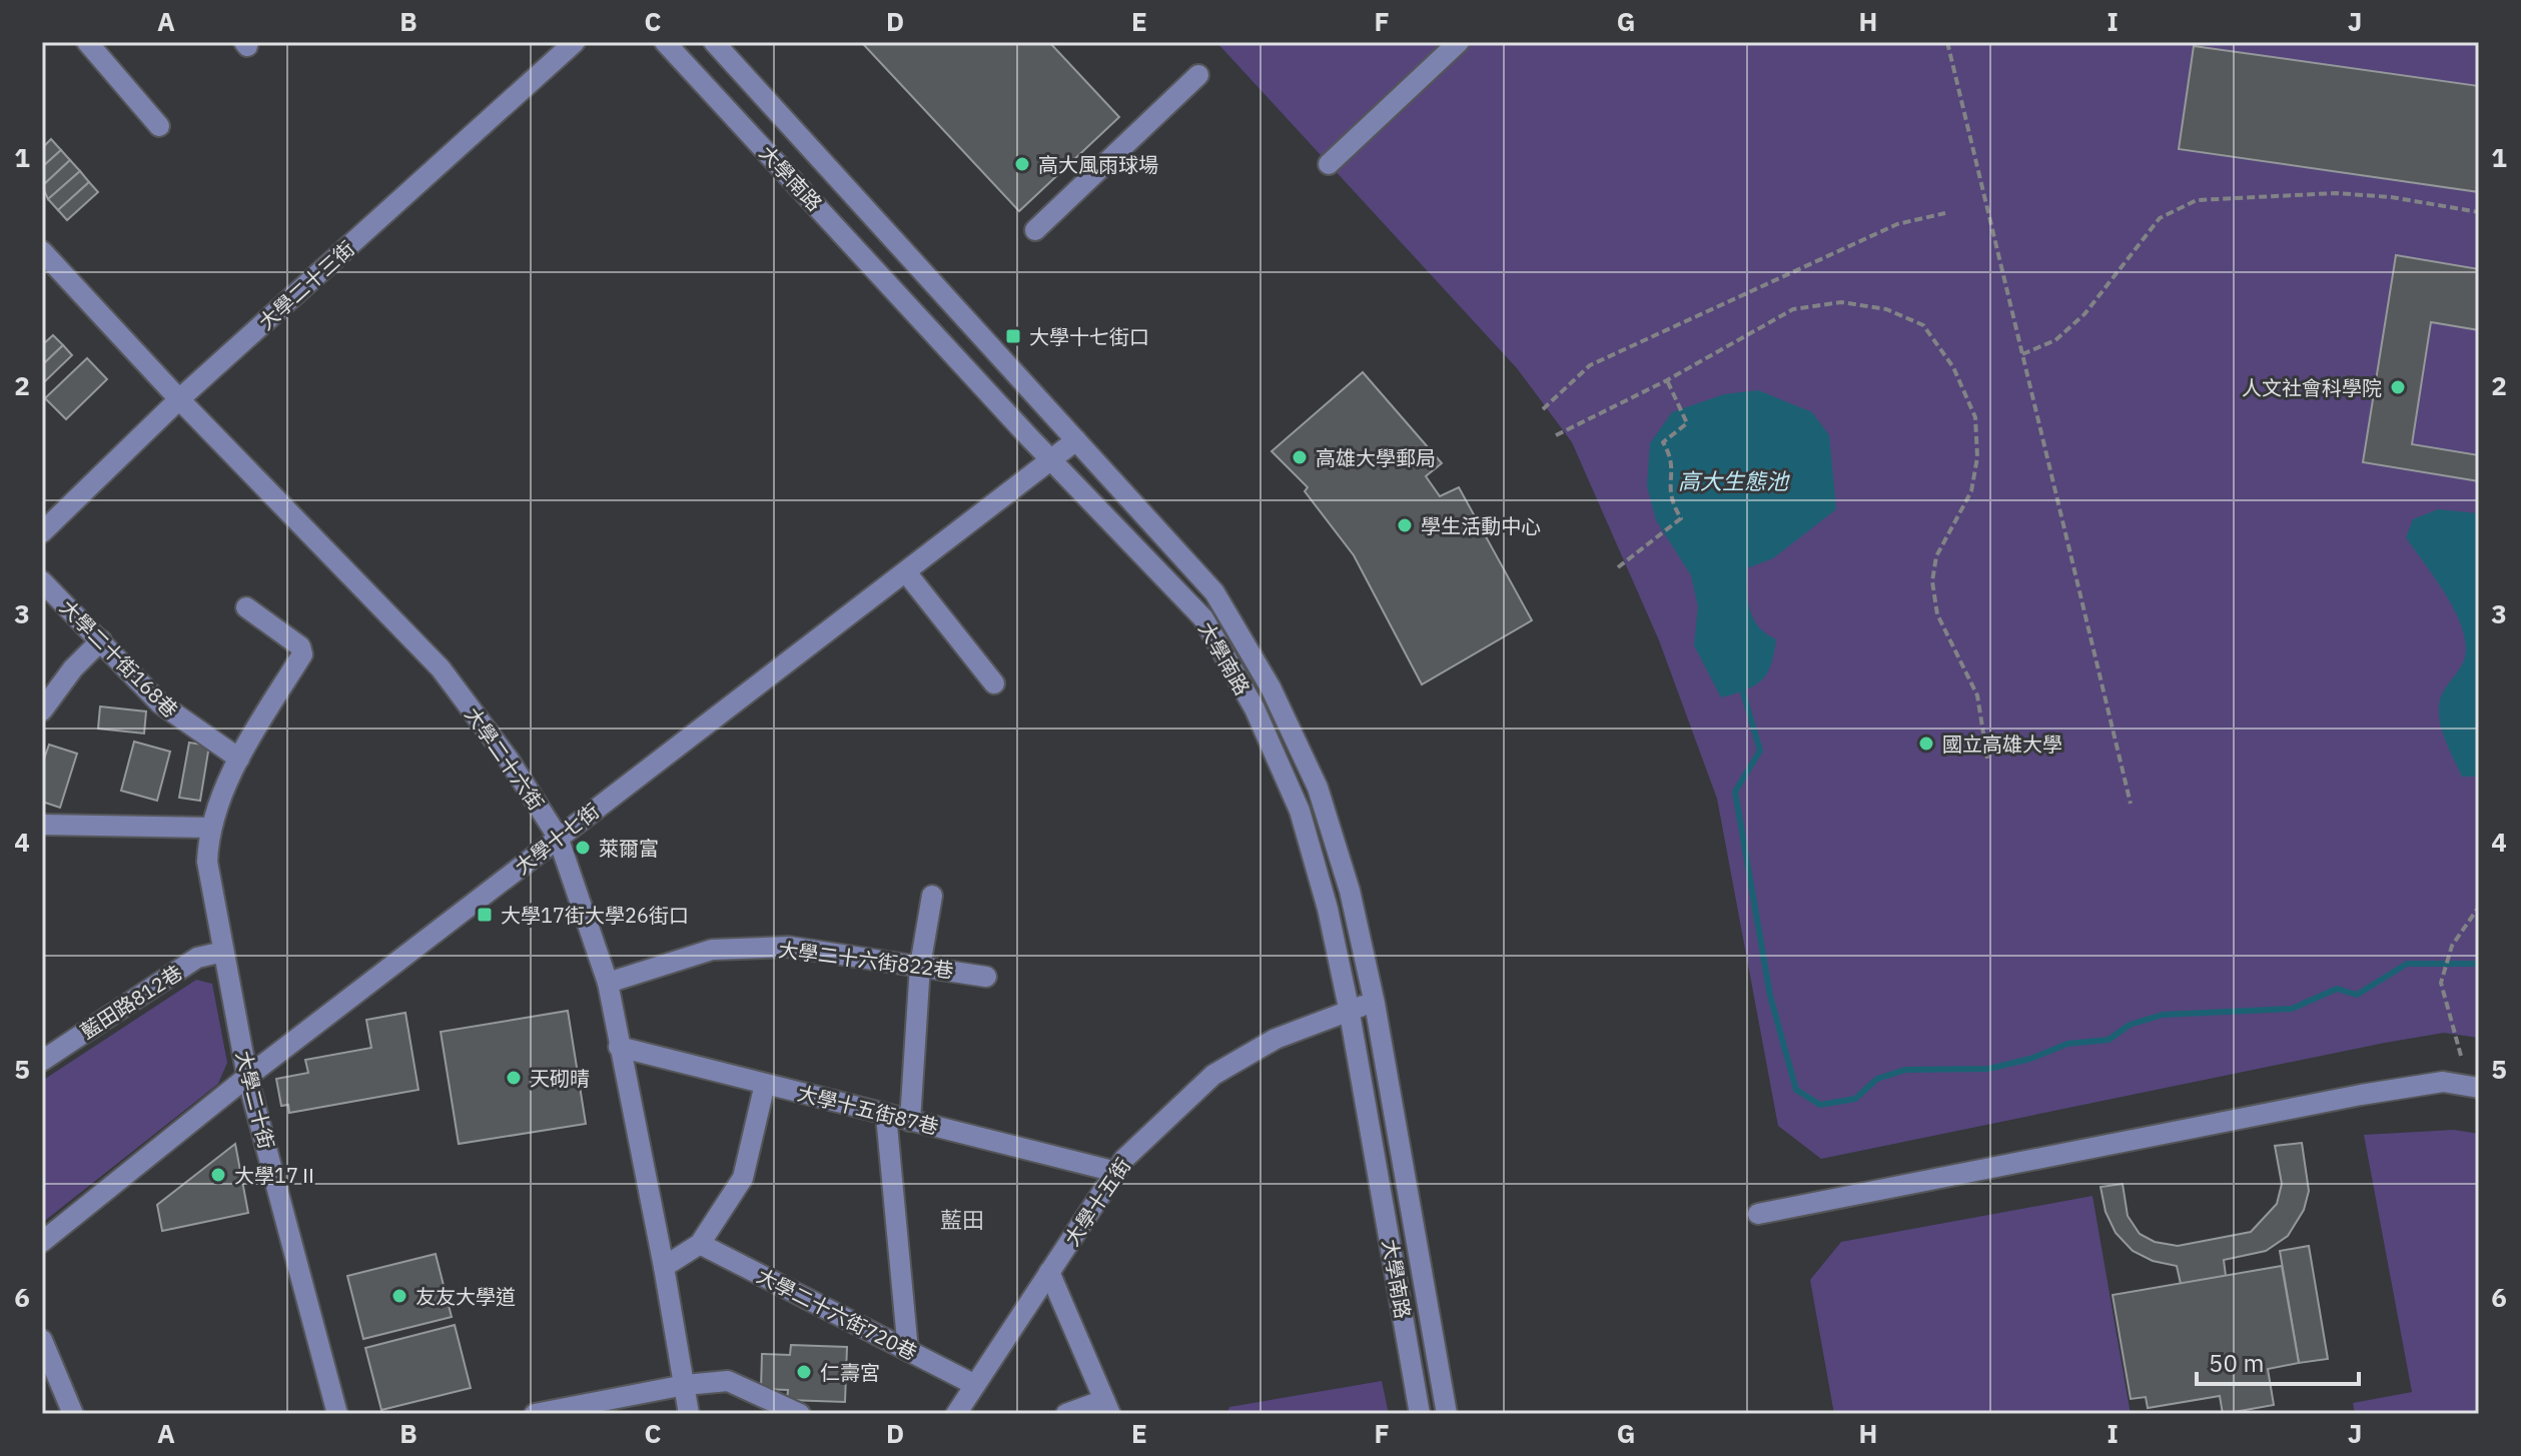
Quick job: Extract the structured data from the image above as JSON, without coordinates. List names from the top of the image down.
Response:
{
  "streets": {
    "street": [
      "大學南路",
      "大學二十三街",
      "大學二十街168巷",
      "大學二十六街",
      "大學十七街",
      "大學二十六街822巷",
      "藍田路812巷",
      "大學二十街",
      "大學十五街87巷",
      "大學十五街",
      "大學二十六街720巷"
    ]
  },
  "crossings": [
    ["大學南路", "大學十七街"],
    ["大學南路", "大學十五街"],
    ["大學二十三街", "大學二十六街"],
    ["大學二十街168巷", "大學二十街"],
    ["大學二十六街", "大學十七街"],
    ["大學二十六街", "大學二十六街822巷"],
    ["大學二十六街", "大學十五街87巷"],
    ["大學十七街", "大學二十街"],
    ["藍田路812巷", "大學二十街"],
    ["大學十五街87巷", "大學十五街"],
    ["大學十五街", "大學二十六街720巷"]
  ],
  "districts": ["藍田"],
  "water": ["高大生態池"],
  "places": {
    "other": [
      "高大風雨球場",
      "人文社會科學院",
      "高雄大學郵局",
      "學生活動中心",
      "國立高雄大學",
      "萊爾富",
      "天砌晴",
      "大學17Ⅱ",
      "友友大學道",
      "仁壽宮"
    ],
    "transit": ["大學十七街口", "大學17街大學26街口"]
  },
  "scale_bar": "50 m",
  "grid": {
    "columns": [
      "A",
      "B",
      "C",
      "D",
      "E",
      "F",
      "G",
      "H",
      "I",
      "J"
    ],
    "rows": [
      "1",
      "2",
      "3",
      "4",
      "5",
      "6"
    ]
  }
}
